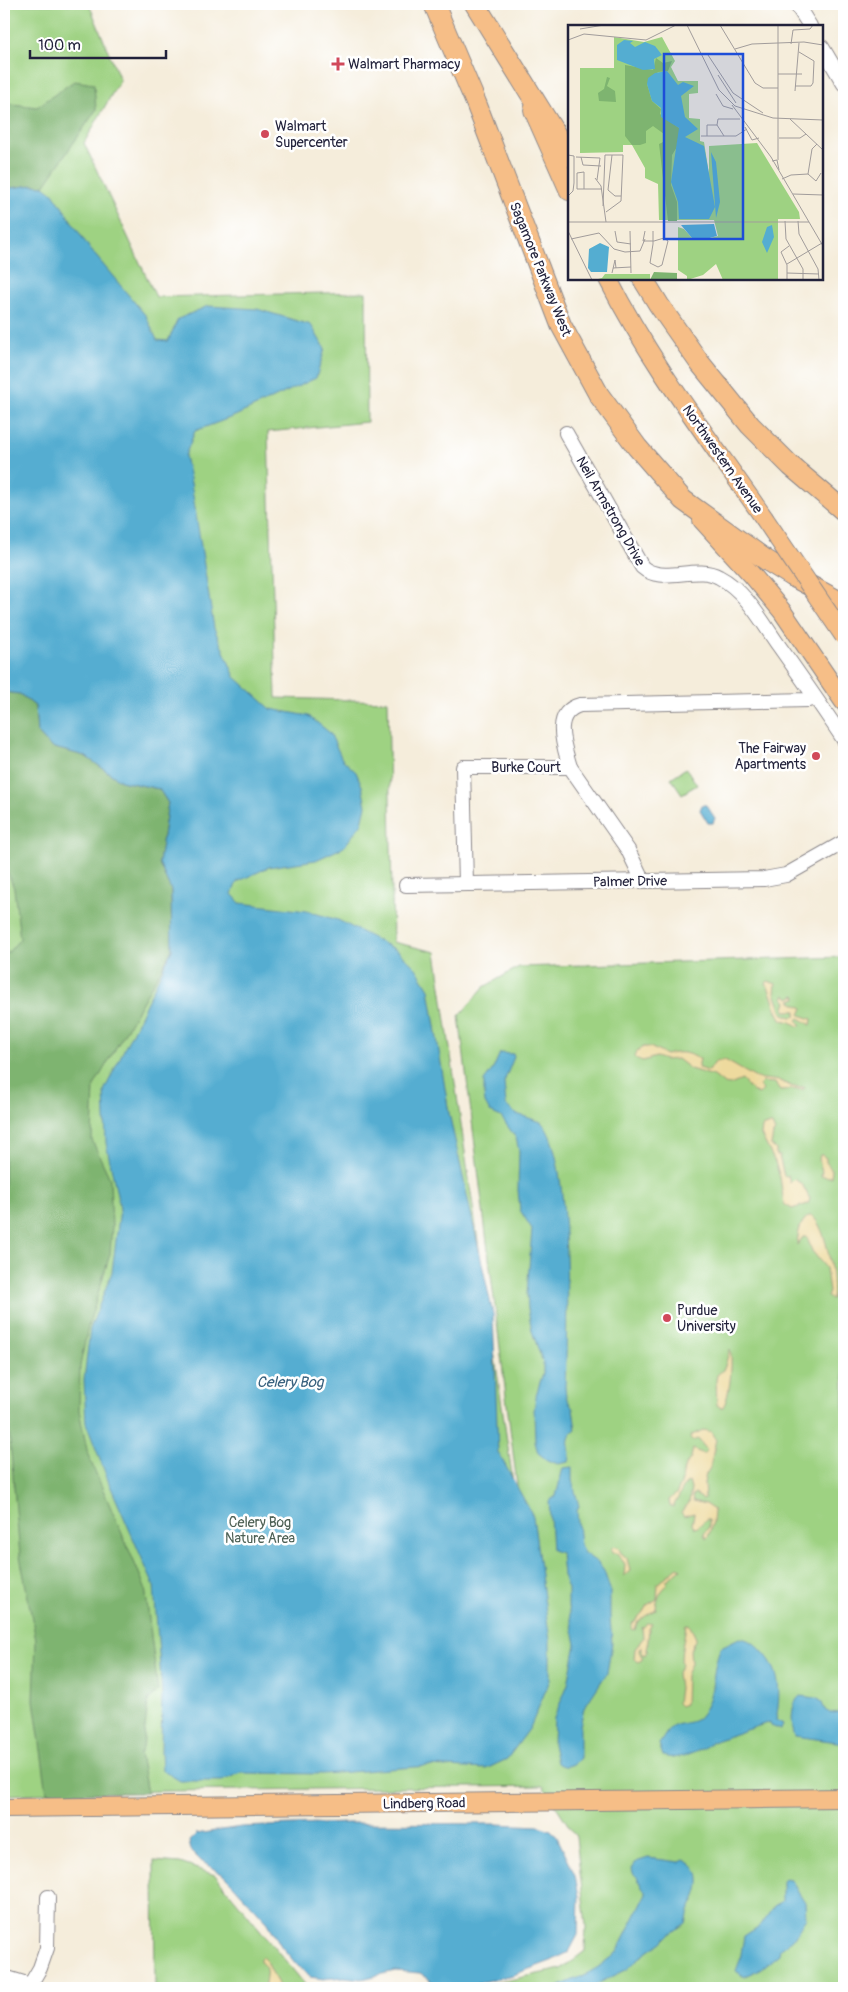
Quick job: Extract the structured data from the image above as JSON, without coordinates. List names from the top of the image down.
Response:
{
  "streets": {
    "highway": ["Sagamore Parkway West"],
    "main road": ["Northwestern Avenue", "Lindberg Road"],
    "street": ["Neil Armstrong Drive", "Burke Court", "Palmer Drive"]
  },
  "crossings": [
    ["Burke Court", "Palmer Drive"]
  ],
  "water": ["Celery Bog"],
  "parks": ["Celery Bog Nature Area"],
  "places": {
    "health": ["Walmart Pharmacy"],
    "other": ["Walmart Supercenter", "The Fairway Apartments", "Purdue University"]
  },
  "scale_bar": "100 m"
}
